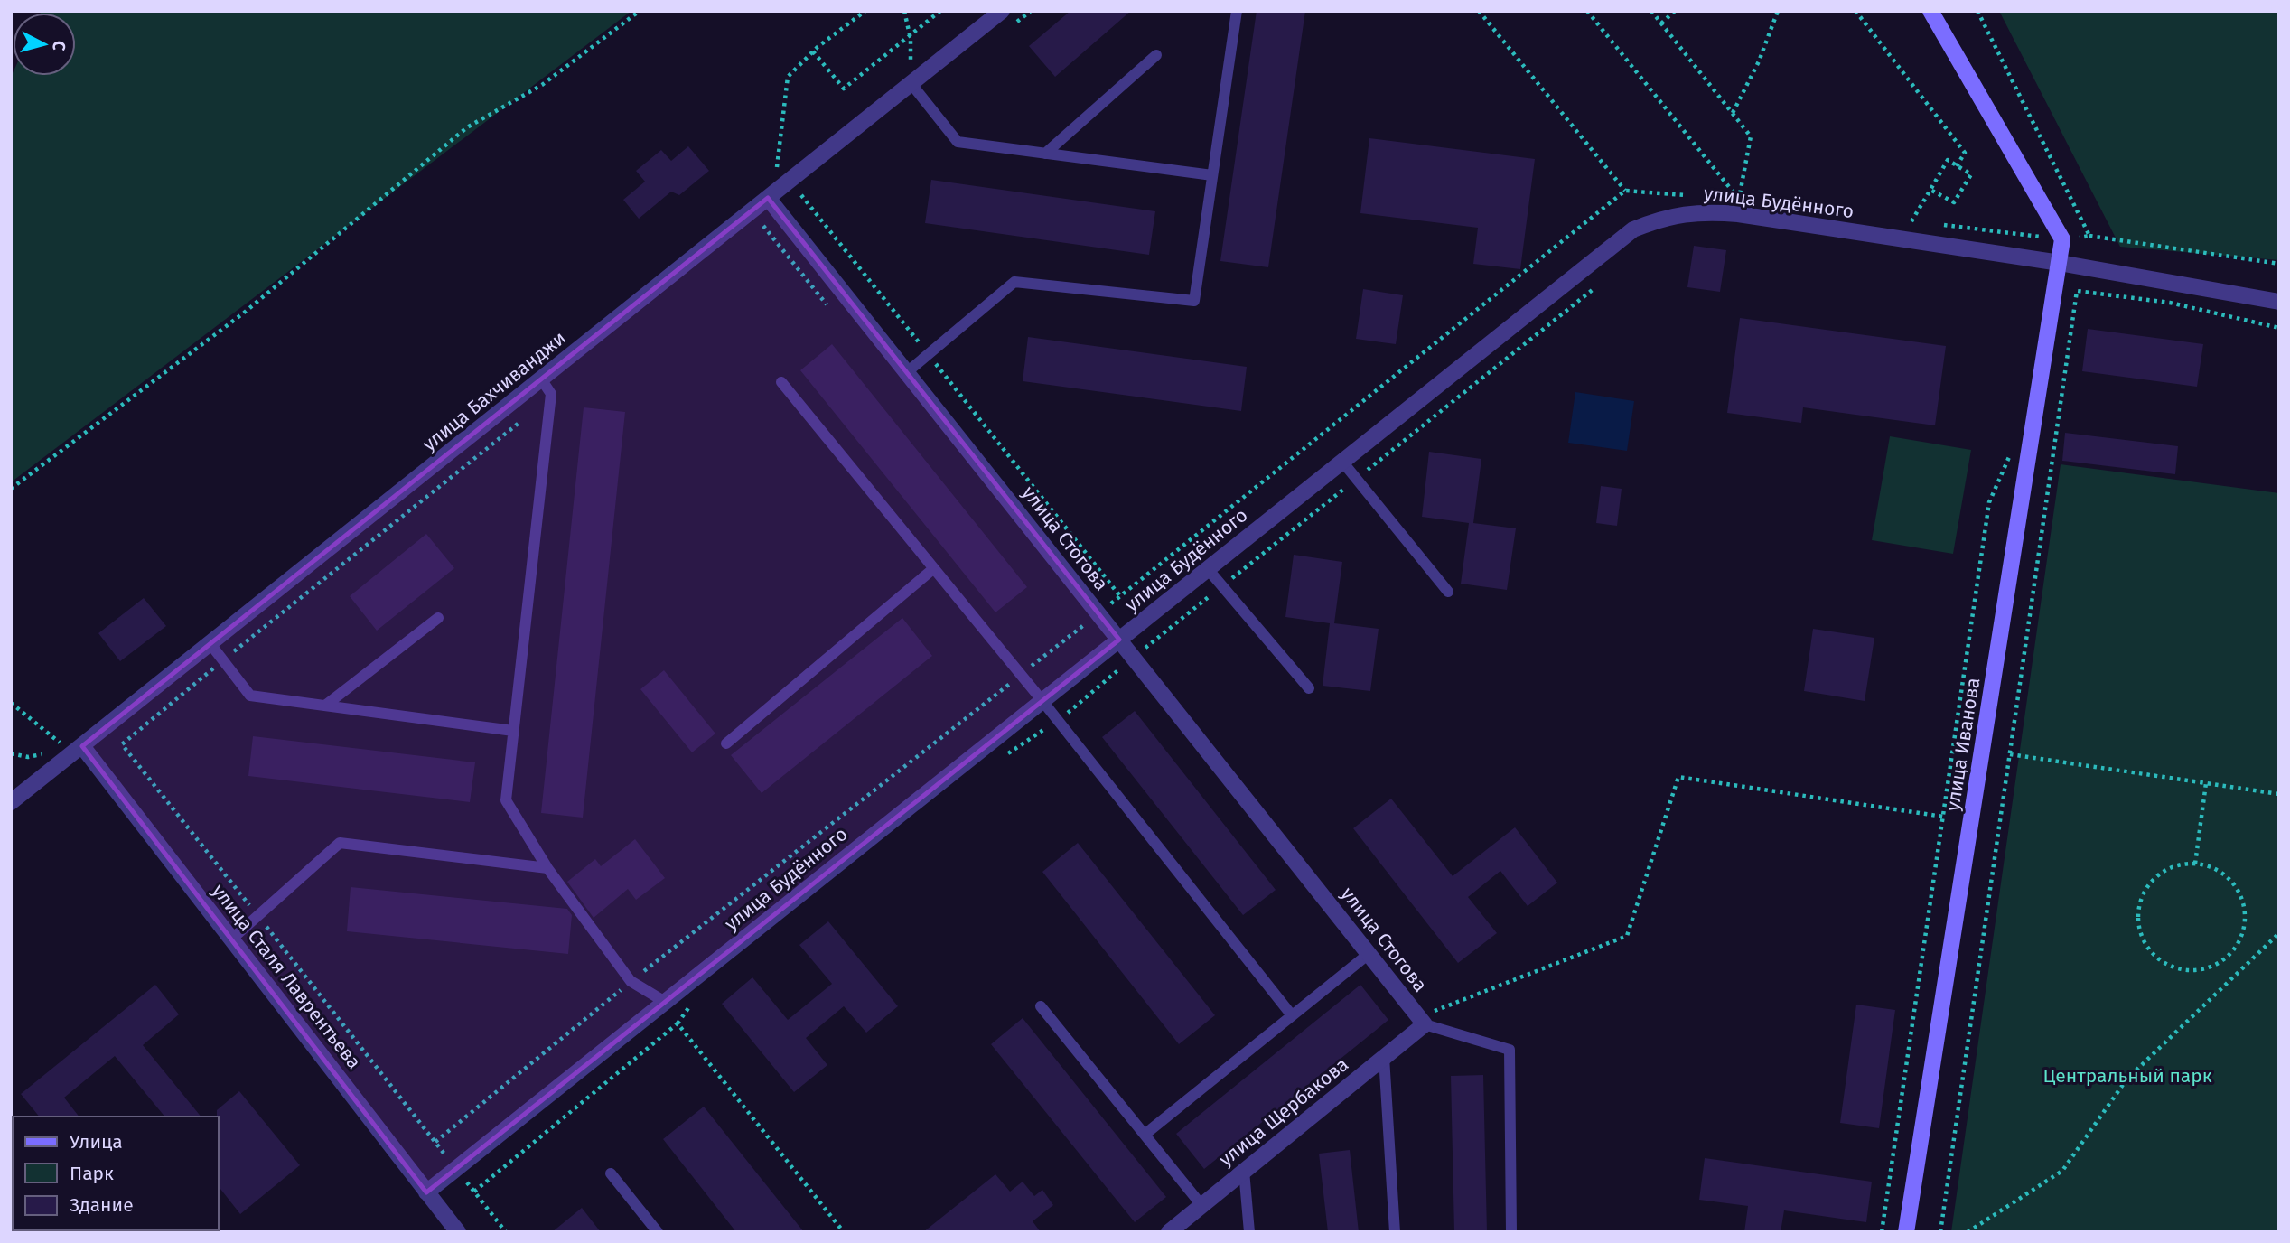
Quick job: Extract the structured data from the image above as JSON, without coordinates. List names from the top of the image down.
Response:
{
  "streets": {
    "street": [
      "улица Будённого",
      "улица Бахчиванджи",
      "улица Стогова",
      "улица Иванова",
      "улица Сталя Лаврентьева",
      "улица Щербакова"
    ]
  },
  "crossings": [
    ["улица Будённого", "улица Стогова"],
    ["улица Будённого", "улица Иванова"],
    ["улица Будённого", "улица Сталя Лаврентьева"],
    ["улица Бахчиванджи", "улица Стогова"],
    ["улица Бахчиванджи", "улица Сталя Лаврентьева"],
    ["улица Стогова", "улица Щербакова"]
  ],
  "parks": ["Центральный парк"],
  "legend": ["Улица", "Парк", "Здание"],
  "north": "right"
}
